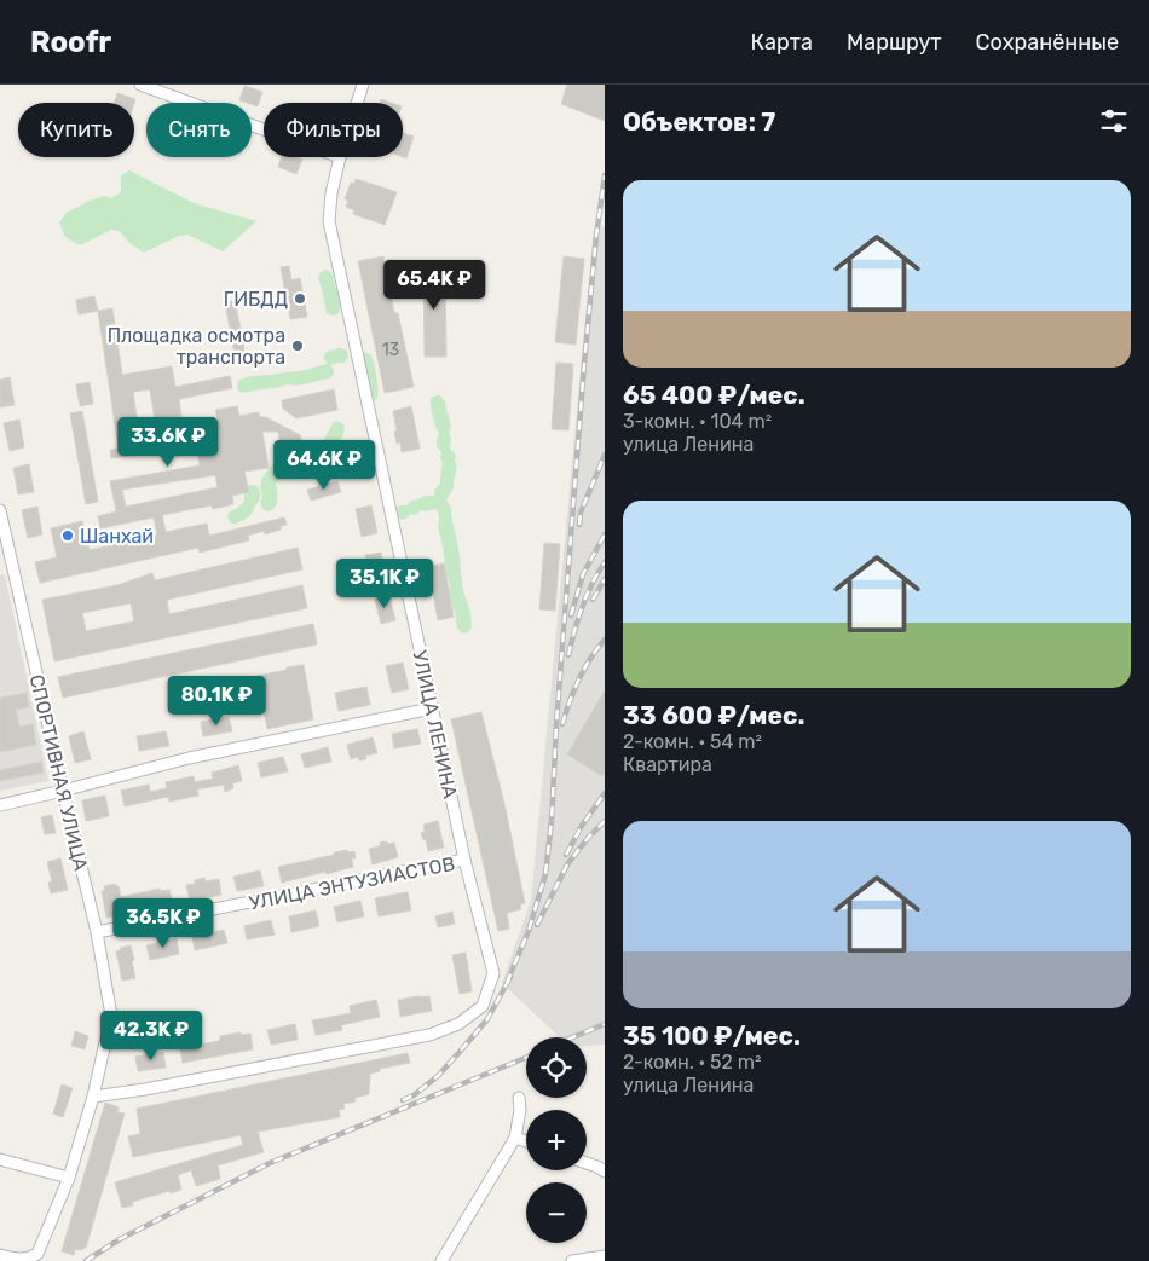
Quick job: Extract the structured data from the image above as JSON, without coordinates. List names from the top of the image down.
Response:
{
  "streets": {
    "street": ["УЛИЦА ЛЕНИНА", "СПОРТИВНАЯ УЛИЦА", "УЛИЦА ЭНТУЗИАСТОВ"]
  },
  "crossings": [
    ["УЛИЦА ЛЕНИНА", "СПОРТИВНАЯ УЛИЦА"],
    ["УЛИЦА ЛЕНИНА", "УЛИЦА ЭНТУЗИАСТОВ"],
    ["СПОРТИВНАЯ УЛИЦА", "УЛИЦА ЭНТУЗИАСТОВ"]
  ],
  "places": ["ГИБДД", "Площадка осмотра транспорта", "Шанхай"],
  "house_numbers": ["13"],
  "page": {
    "header": "Roofr",
    "nav": ["Карта", "Маршрут", "Сохранённые"],
    "heading": "Объектов: 7",
    "chip": ["Купить", "Снять", "Фильтры"],
    "list": [
      {
        "name": "65 400 ₽/мес.",
        "note": "3-комн. · 104 m² · улица Ленина"
      },
      {
        "name": "33 600 ₽/мес.",
        "note": "2-комн. · 54 m² · Квартира"
      },
      {
        "name": "35 100 ₽/мес.",
        "note": "2-комн. · 52 m² · улица Ленина"
      }
    ],
    "price": [
      "65.4K ₽",
      "33.6K ₽",
      "64.6K ₽",
      "35.1K ₽",
      "80.1K ₽",
      "36.5K ₽",
      "42.3K ₽"
    ],
    "map_buttons": ["+", "−"]
  }
}
